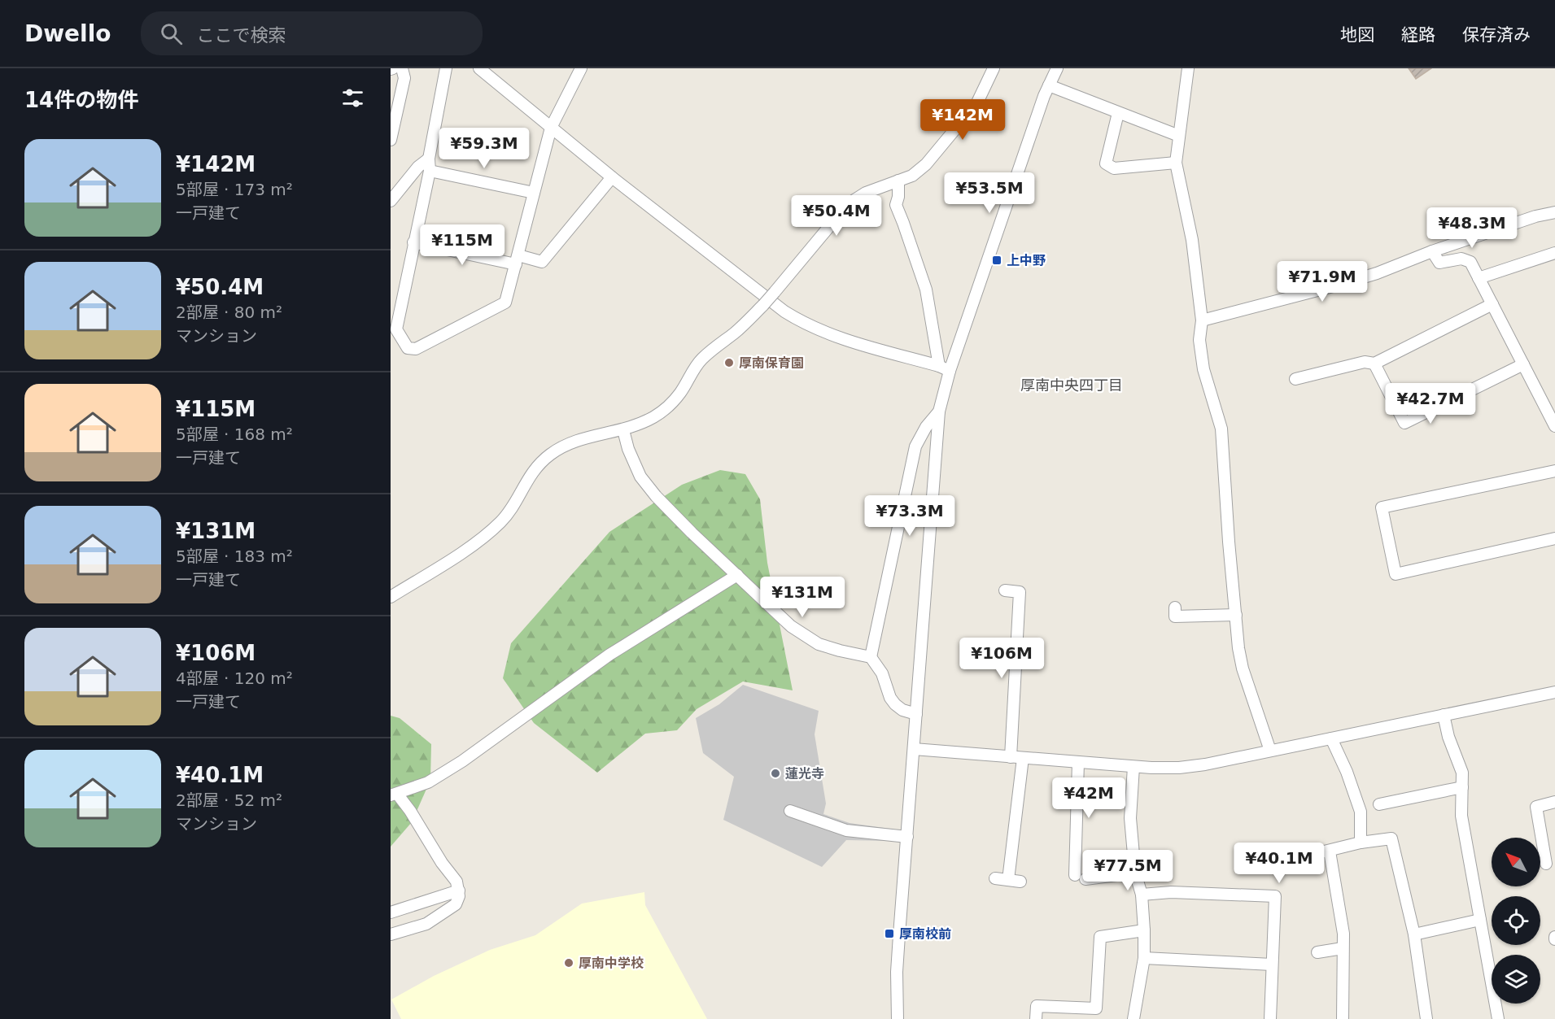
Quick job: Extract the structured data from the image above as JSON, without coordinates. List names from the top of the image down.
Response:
{
  "districts": ["厚南中央四丁目"],
  "places": {
    "transit": ["上中野", "厚南校前"],
    "other": ["厚南保育園", "蓮光寺", "厚南中学校"]
  },
  "north": "top left",
  "page": {
    "header": "Dwello",
    "search": "ここで検索",
    "nav": ["地図", "経路", "保存済み"],
    "heading": "14件の物件",
    "price": [
      "¥142M",
      "¥59.3M",
      "¥53.5M",
      "¥50.4M",
      "¥48.3M",
      "¥115M",
      "¥71.9M",
      "¥42.7M",
      "¥73.3M",
      "¥131M",
      "¥106M",
      "¥42M",
      "¥40.1M",
      "¥77.5M"
    ],
    "list": [
      {
        "name": "¥142M",
        "note": "5部屋 · 173 m² · 一戸建て"
      },
      {
        "name": "¥50.4M",
        "note": "2部屋 · 80 m² · マンション"
      },
      {
        "name": "¥115M",
        "note": "5部屋 · 168 m² · 一戸建て"
      },
      {
        "name": "¥131M",
        "note": "5部屋 · 183 m² · 一戸建て"
      },
      {
        "name": "¥106M",
        "note": "4部屋 · 120 m² · 一戸建て"
      },
      {
        "name": "¥40.1M",
        "note": "2部屋 · 52 m² · マンション"
      }
    ]
  }
}
